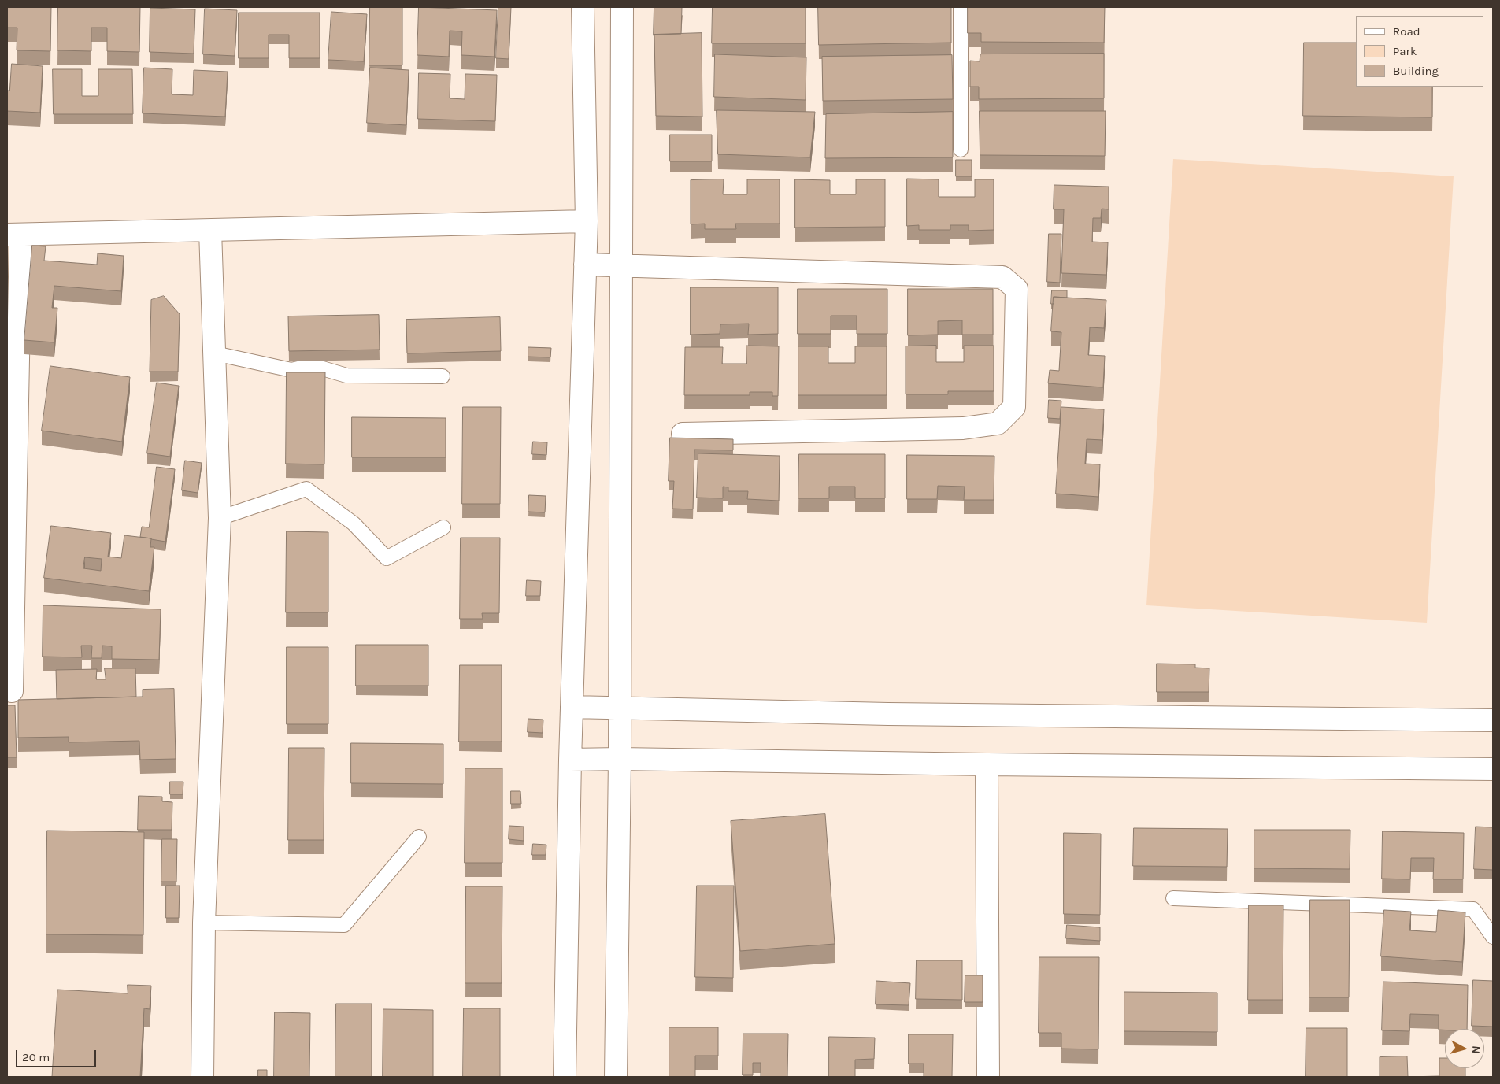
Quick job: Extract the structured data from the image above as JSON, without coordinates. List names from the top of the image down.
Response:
{
  "legend": ["Road", "Park", "Building"],
  "scale_bar": "20 m",
  "north": "right"
}
